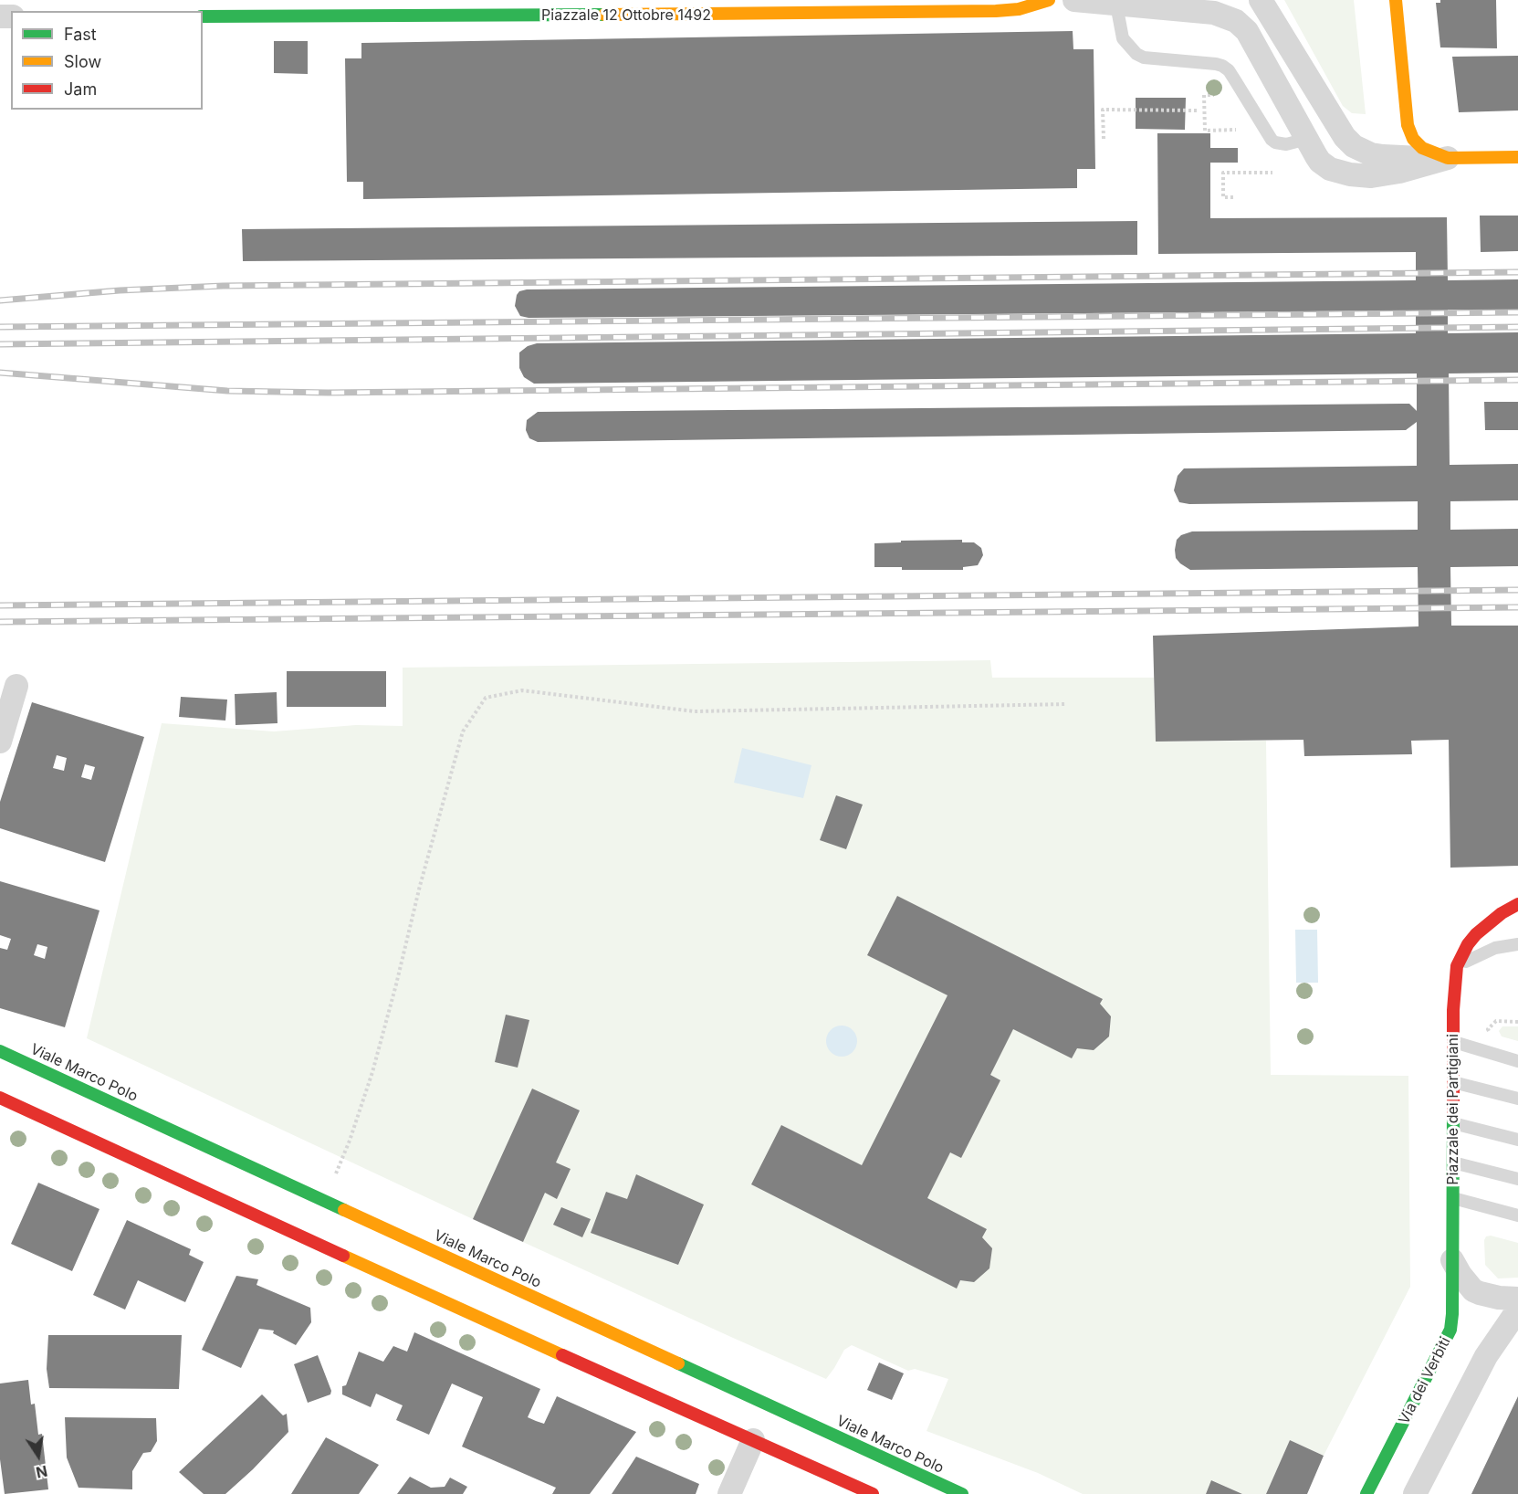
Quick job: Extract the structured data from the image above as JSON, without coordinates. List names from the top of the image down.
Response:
{
  "streets": {
    "main road": [
      "Piazzale 12 Ottobre 1492",
      "Viale Marco Polo",
      "Piazzale dei Partigiani",
      "Via dei Verbiti"
    ]
  },
  "crossings": [
    ["Piazzale dei Partigiani", "Via dei Verbiti"]
  ],
  "legend": ["Fast", "Slow", "Jam"],
  "north": "bottom"
}
